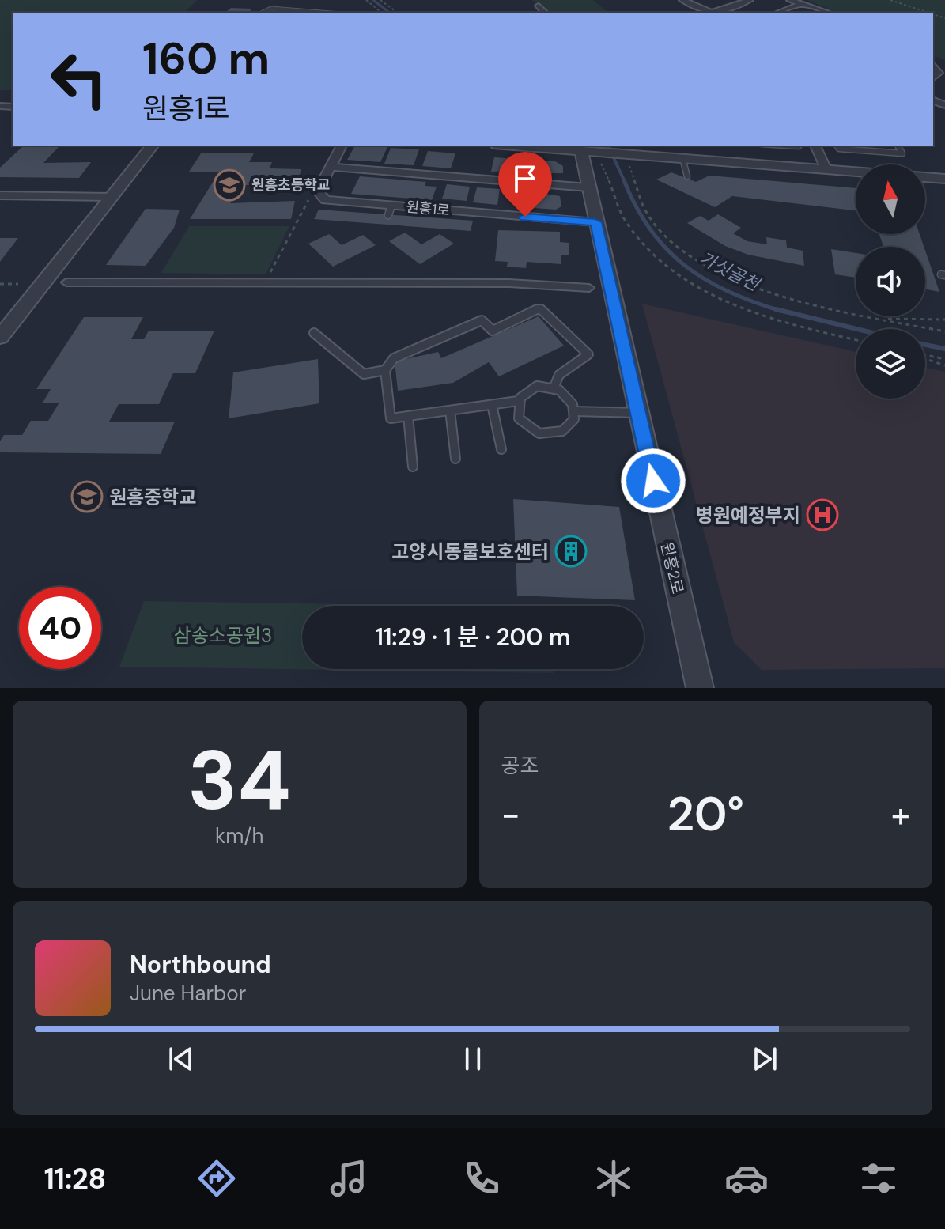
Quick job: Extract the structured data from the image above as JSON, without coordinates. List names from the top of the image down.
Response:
{
  "streets": {
    "street": ["원흥1로", "원흥2로"]
  },
  "crossings": [
    ["원흥1로", "원흥2로"]
  ],
  "water": ["가싯골천"],
  "parks": ["삼송소공원3"],
  "places": {
    "school or university": ["원흥초등학교", "원흥중학교"],
    "hospital": ["병원예정부지"],
    "building": ["고양시동물보호센터"]
  },
  "north": "top",
  "page": {
    "turn": ["160 m", "원흥1로"],
    "limit": "40",
    "trip": "11:29 · 1 분 · 200 m",
    "tile": [
      ["34", "km/h"],
      "공조"
    ],
    "heat": ["−", "20°", "+"],
    "song": ["Northbound", "June Harbor"],
    "tabs": "11:28"
  }
}
